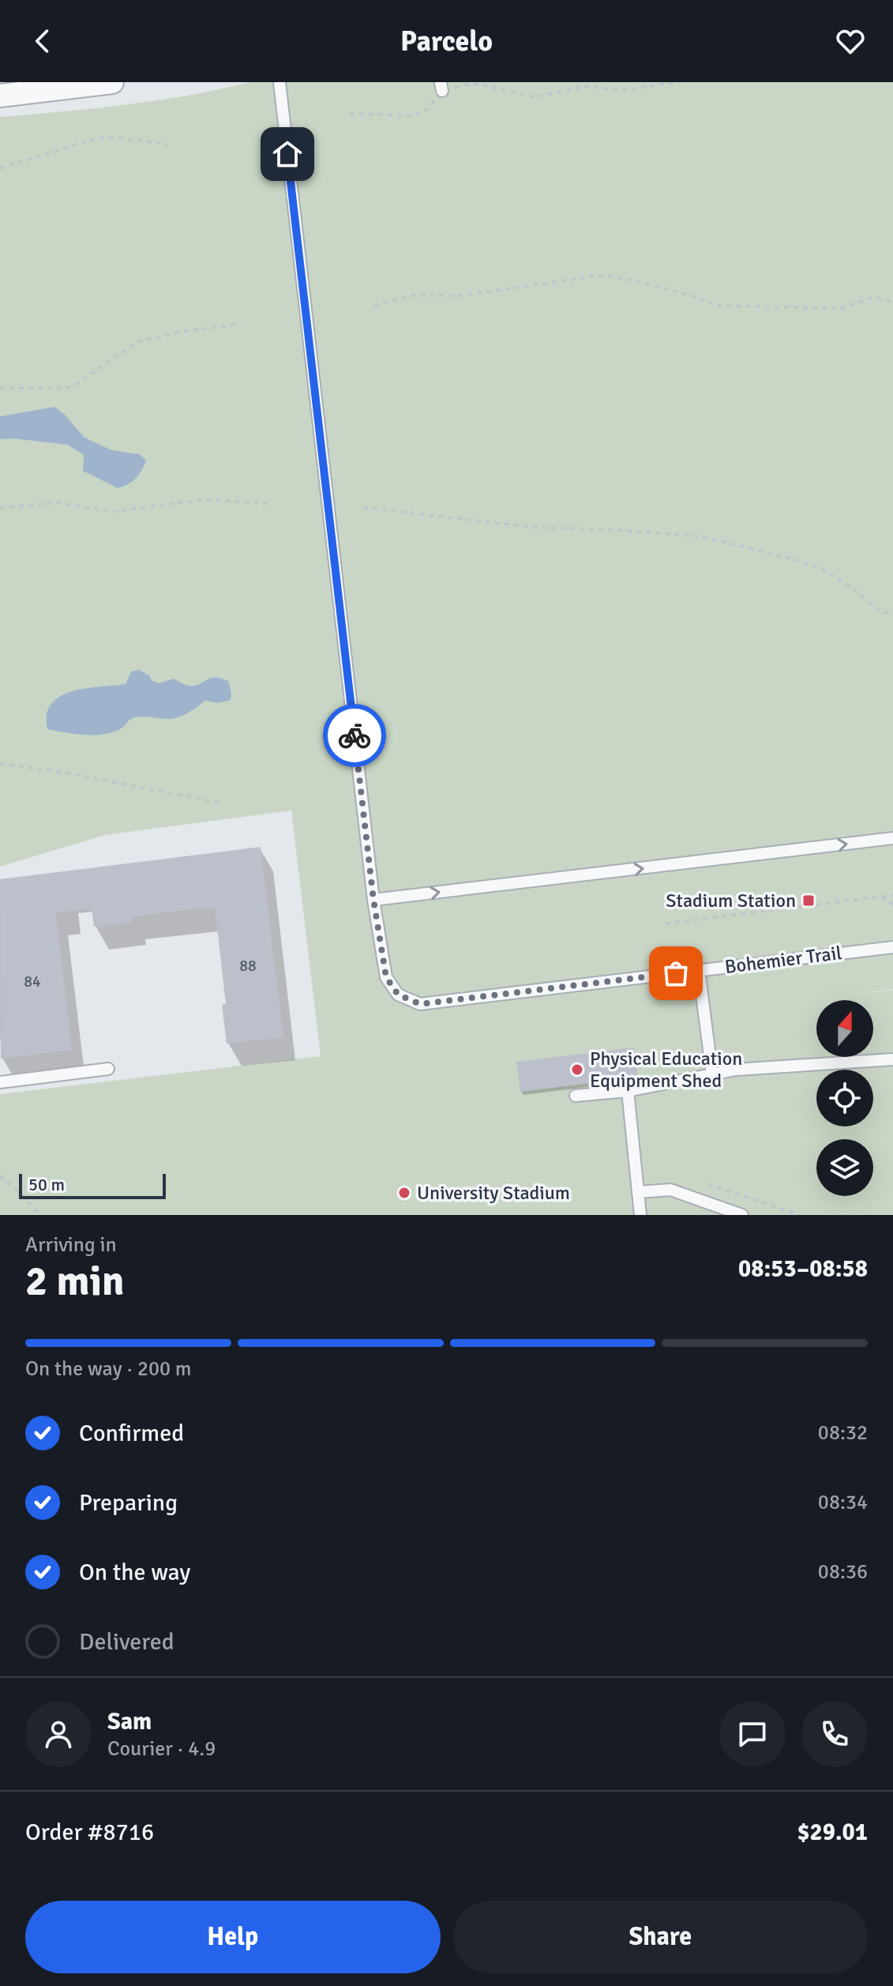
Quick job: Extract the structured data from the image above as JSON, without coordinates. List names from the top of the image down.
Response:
{
  "streets": {
    "lane": ["Bohemier Trail"]
  },
  "places": {
    "transit": ["Stadium Station"],
    "other": ["Physical Education Equipment Shed", "University Stadium"]
  },
  "house_numbers": ["88", "84"],
  "scale_bar": "50 m",
  "north": "top",
  "page": {
    "header": "Parcelo",
    "scale": "50 m",
    "heading": ["2 min", "Arriving in", "08:53–08:58"],
    "panel": [
      "Sam",
      "Courier · 4.9",
      "Order #8716",
      "$29.01"
    ],
    "bar": "On the way · 200 m",
    "list": [
      ["Confirmed", "08:32"],
      ["Preparing", "08:34"],
      ["On the way", "08:36"],
      "Delivered"
    ],
    "buttons": ["Help", "Share"]
  }
}
